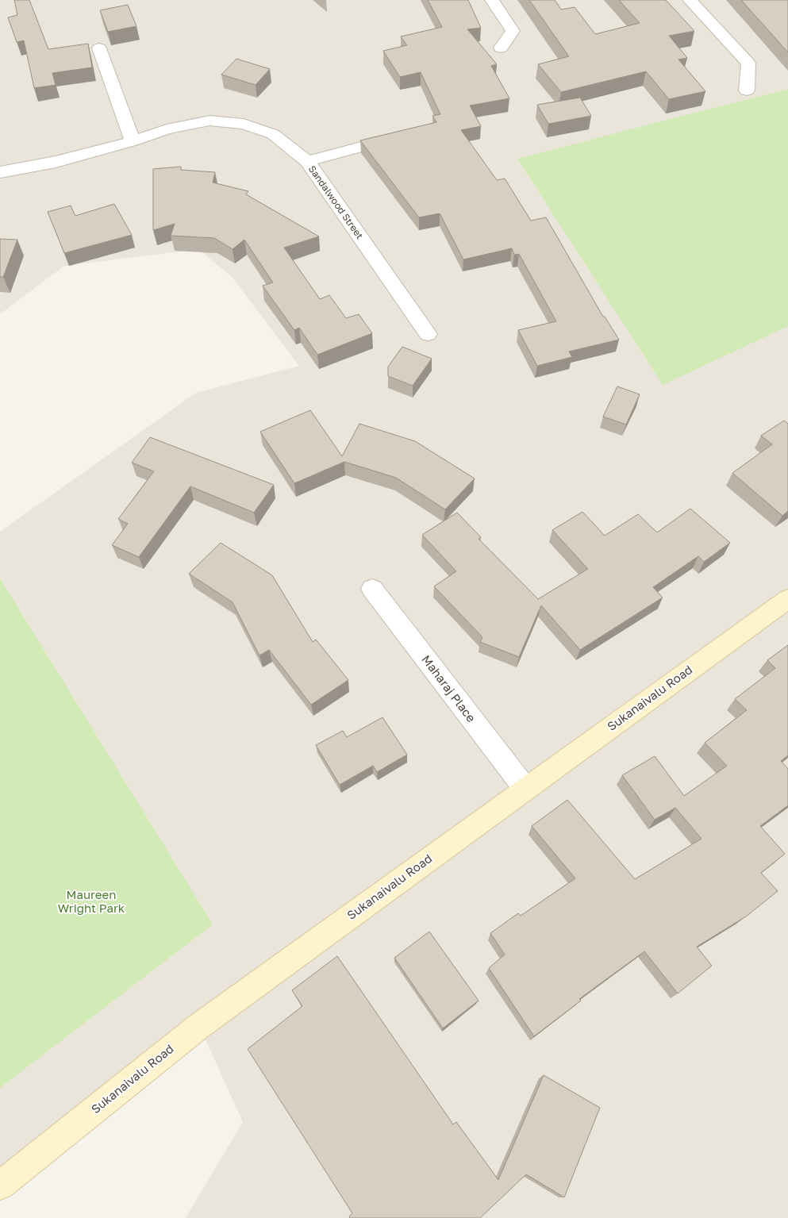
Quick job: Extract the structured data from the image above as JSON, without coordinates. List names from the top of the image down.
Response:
{
  "streets": {
    "main road": ["Sukanaivalu Road"],
    "street": ["Sandalwood Street", "Maharaj Place"]
  },
  "crossings": [
    ["Maharaj Place", "Sukanaivalu Road"]
  ],
  "parks": ["Maureen Wright Park"]
}
